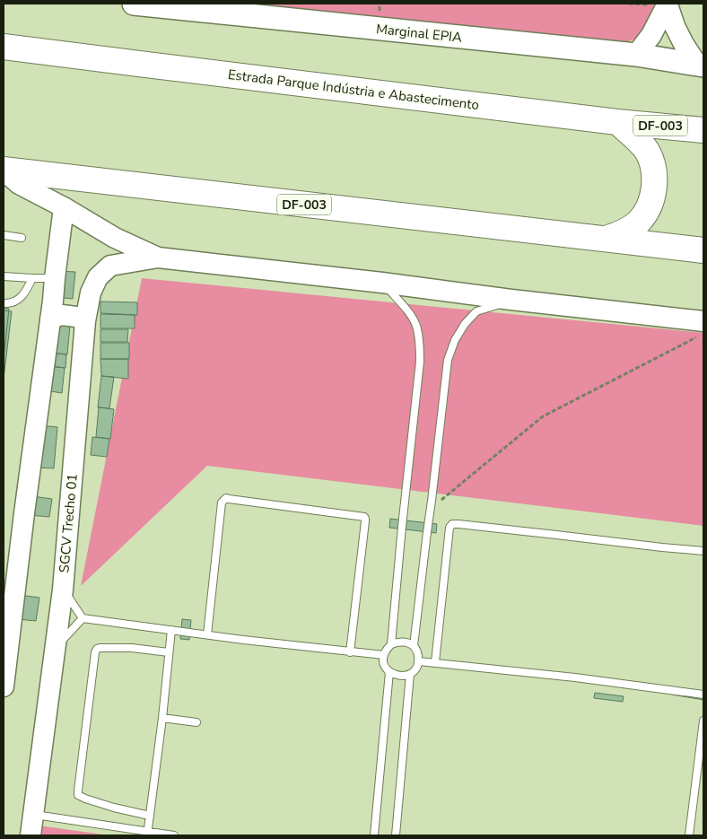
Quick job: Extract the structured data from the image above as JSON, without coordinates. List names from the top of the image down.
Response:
{
  "streets": {
    "highway": ["Estrada Parque Indústria e Abastecimento", "DF-003"],
    "main road": ["Marginal EPIA"],
    "street": ["SGCV Trecho 01"]
  }
}
